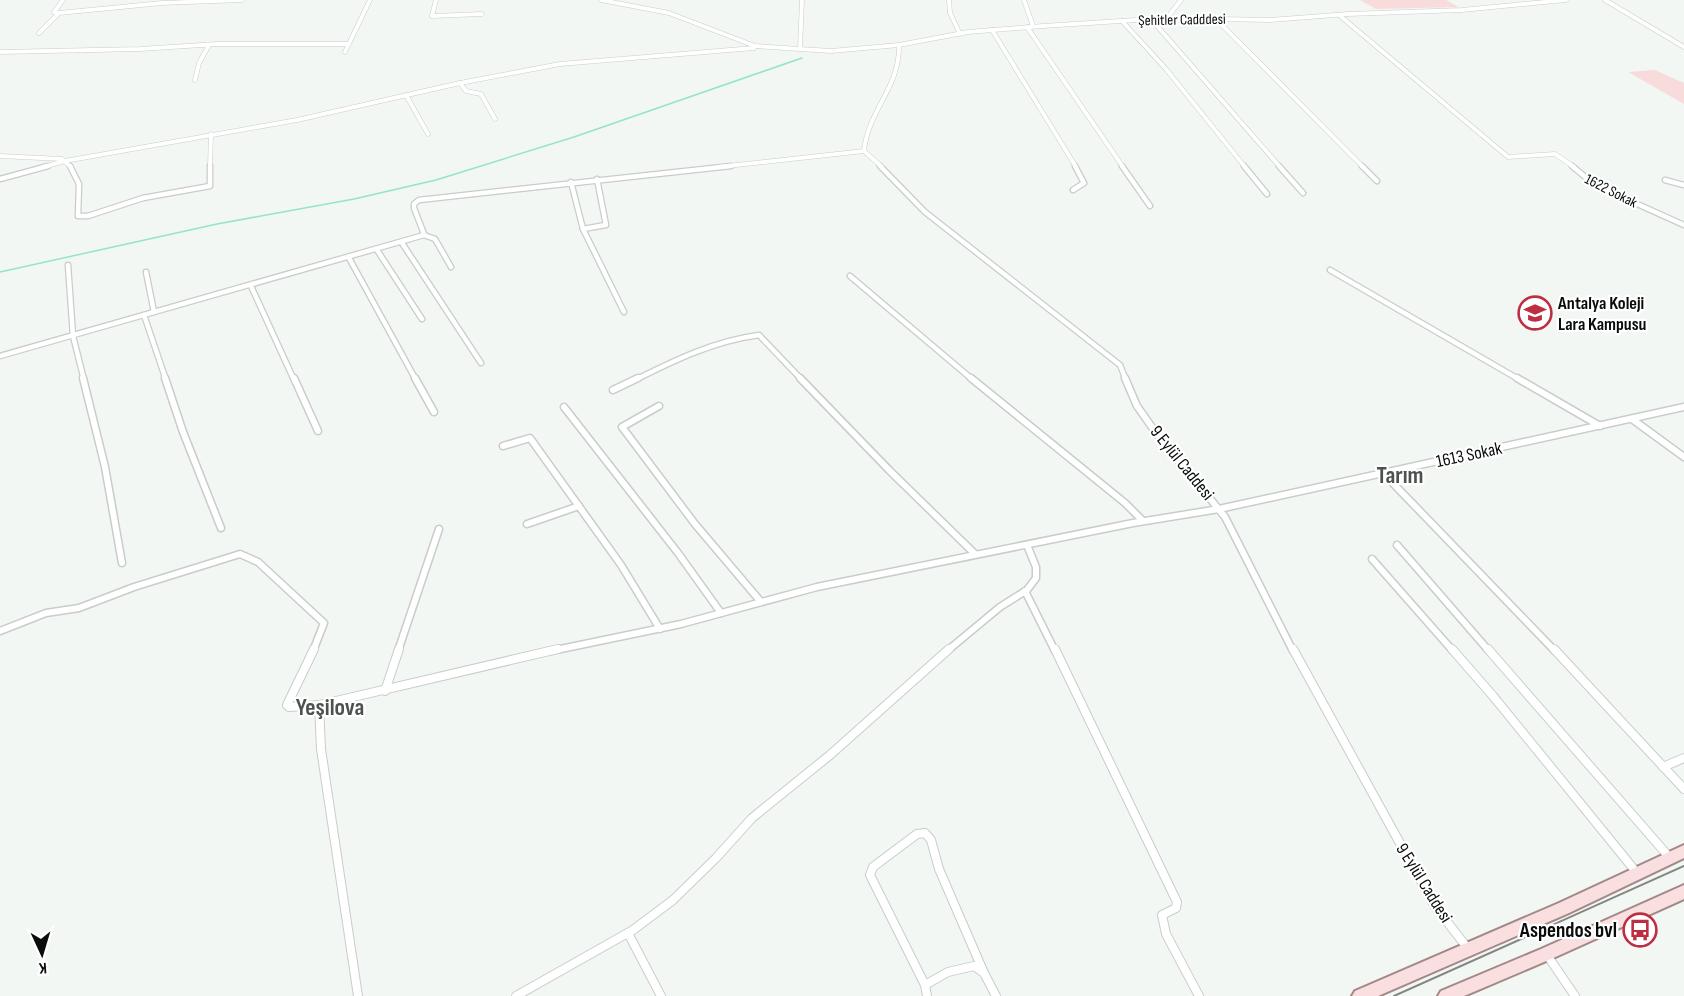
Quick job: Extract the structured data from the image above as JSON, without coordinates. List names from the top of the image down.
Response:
{
  "streets": {
    "street": [
      "Şehitler Cadddesi",
      "1622 Sokak",
      "1613 Sokak",
      "9 Eylül Caddesi"
    ]
  },
  "crossings": [
    ["Şehitler Cadddesi", "1622 Sokak"],
    ["1613 Sokak", "9 Eylül Caddesi"]
  ],
  "districts": ["Tarım", "Yeşilova"],
  "places": {
    "school or university": ["Antalya Koleji Lara Kampusu"],
    "bus stop": ["Aspendos bvl"]
  },
  "north": "bottom"
}
